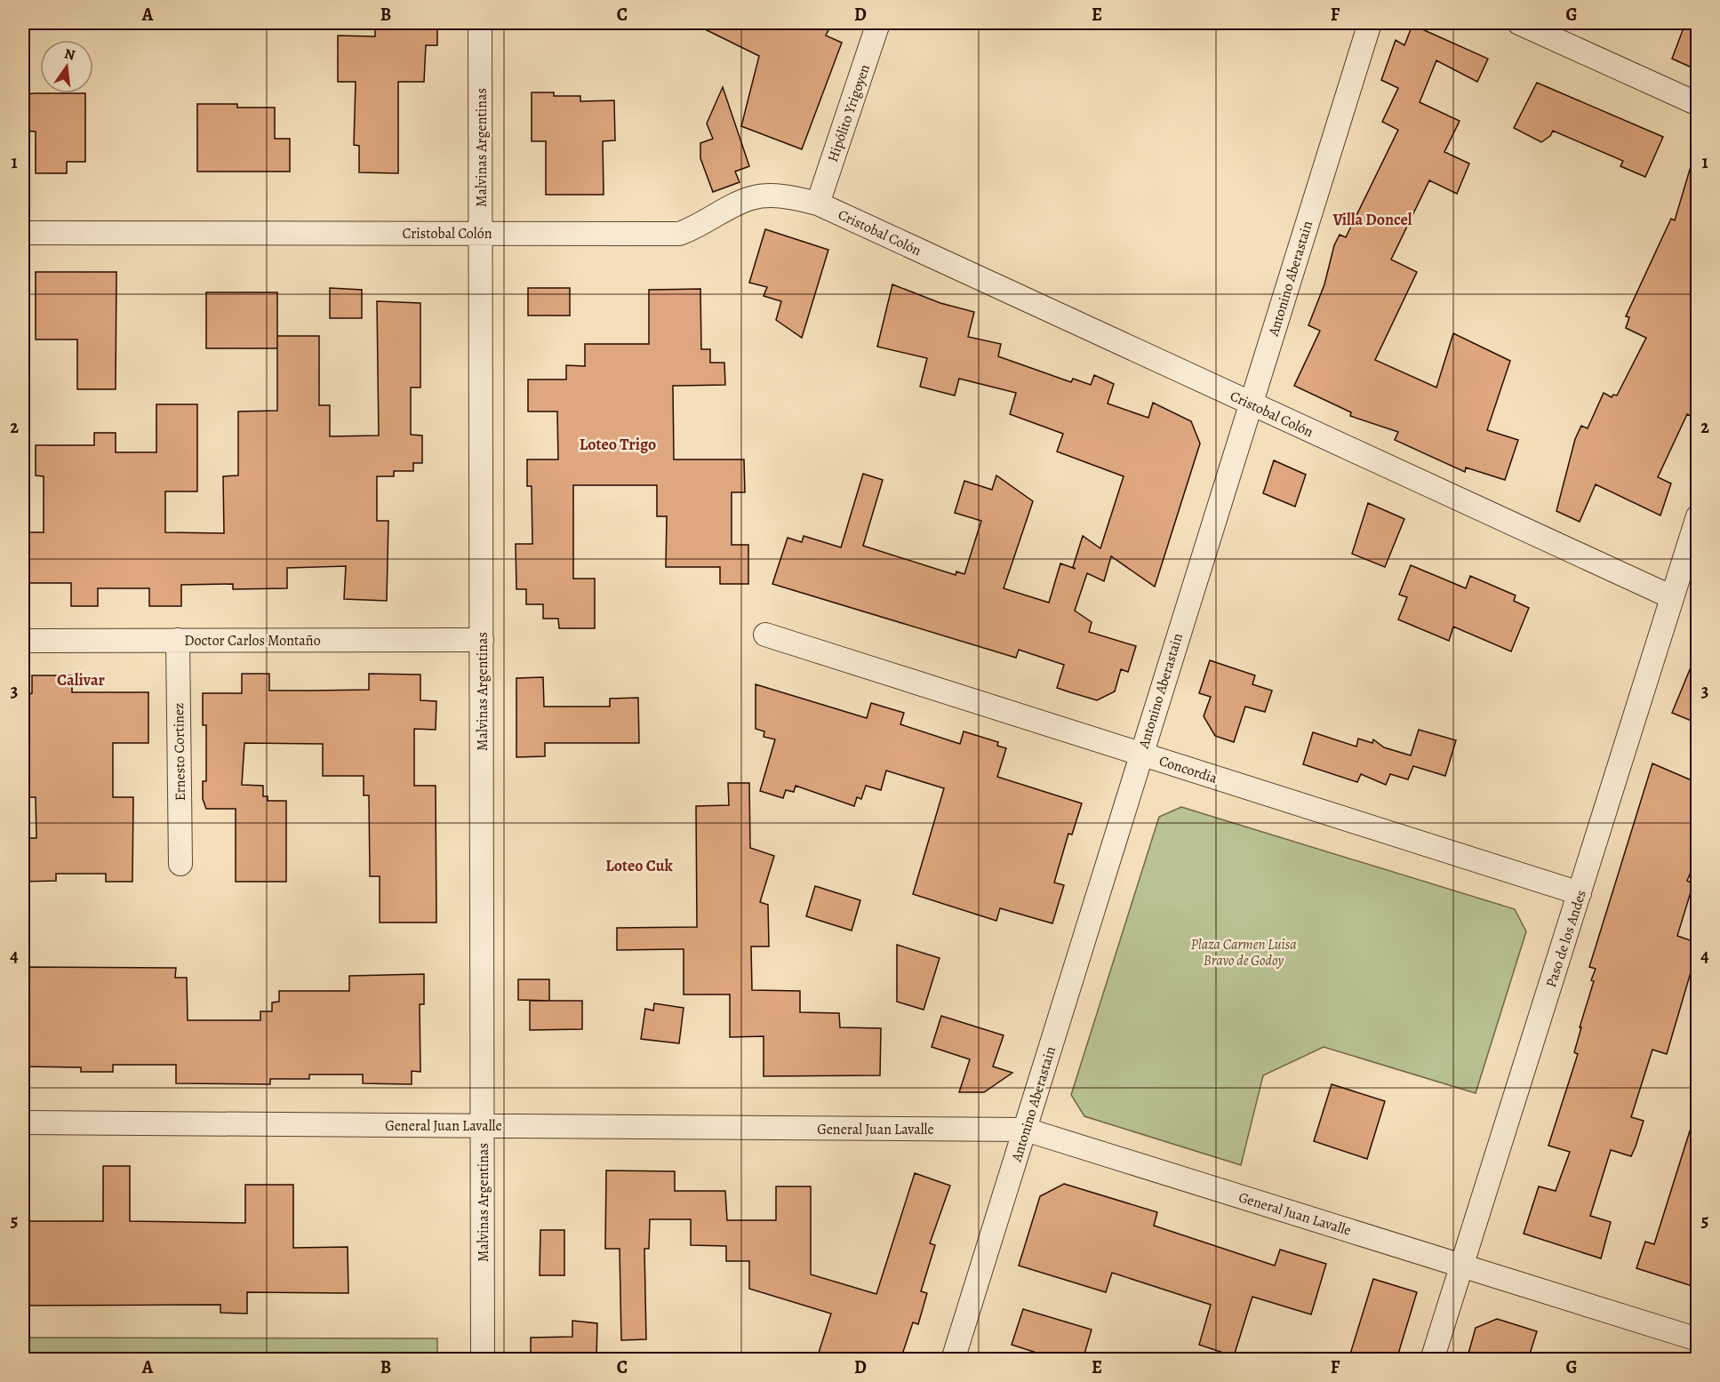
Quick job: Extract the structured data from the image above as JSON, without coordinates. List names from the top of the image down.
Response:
{
  "streets": {
    "street": [
      "Hipólito Yrigoyen",
      "Malvinas Argentinas",
      "Cristobal Colón",
      "Antonino Aberastain",
      "Doctor Carlos Montaño",
      "Ernesto Cortinez",
      "Concordia",
      "Paso de los Andes",
      "General Juan Lavalle"
    ]
  },
  "crossings": [
    ["Hipólito Yrigoyen", "Cristobal Colón"],
    ["Malvinas Argentinas", "Cristobal Colón"],
    ["Malvinas Argentinas", "Doctor Carlos Montaño"],
    ["Malvinas Argentinas", "General Juan Lavalle"],
    ["Cristobal Colón", "Antonino Aberastain"],
    ["Cristobal Colón", "Paso de los Andes"],
    ["Antonino Aberastain", "Concordia"],
    ["Antonino Aberastain", "General Juan Lavalle"],
    ["Doctor Carlos Montaño", "Ernesto Cortinez"],
    ["Concordia", "Paso de los Andes"],
    ["Paso de los Andes", "General Juan Lavalle"]
  ],
  "districts": [
    "Villa Doncel",
    "Loteo Trigo",
    "Calivar",
    "Loteo Cuk"
  ],
  "parks": ["Plaza Carmen Luisa Bravo de Godoy"],
  "north": "top",
  "grid": {
    "columns": [
      "A",
      "B",
      "C",
      "D",
      "E",
      "F",
      "G"
    ],
    "rows": [
      "1",
      "2",
      "3",
      "4",
      "5"
    ]
  }
}
